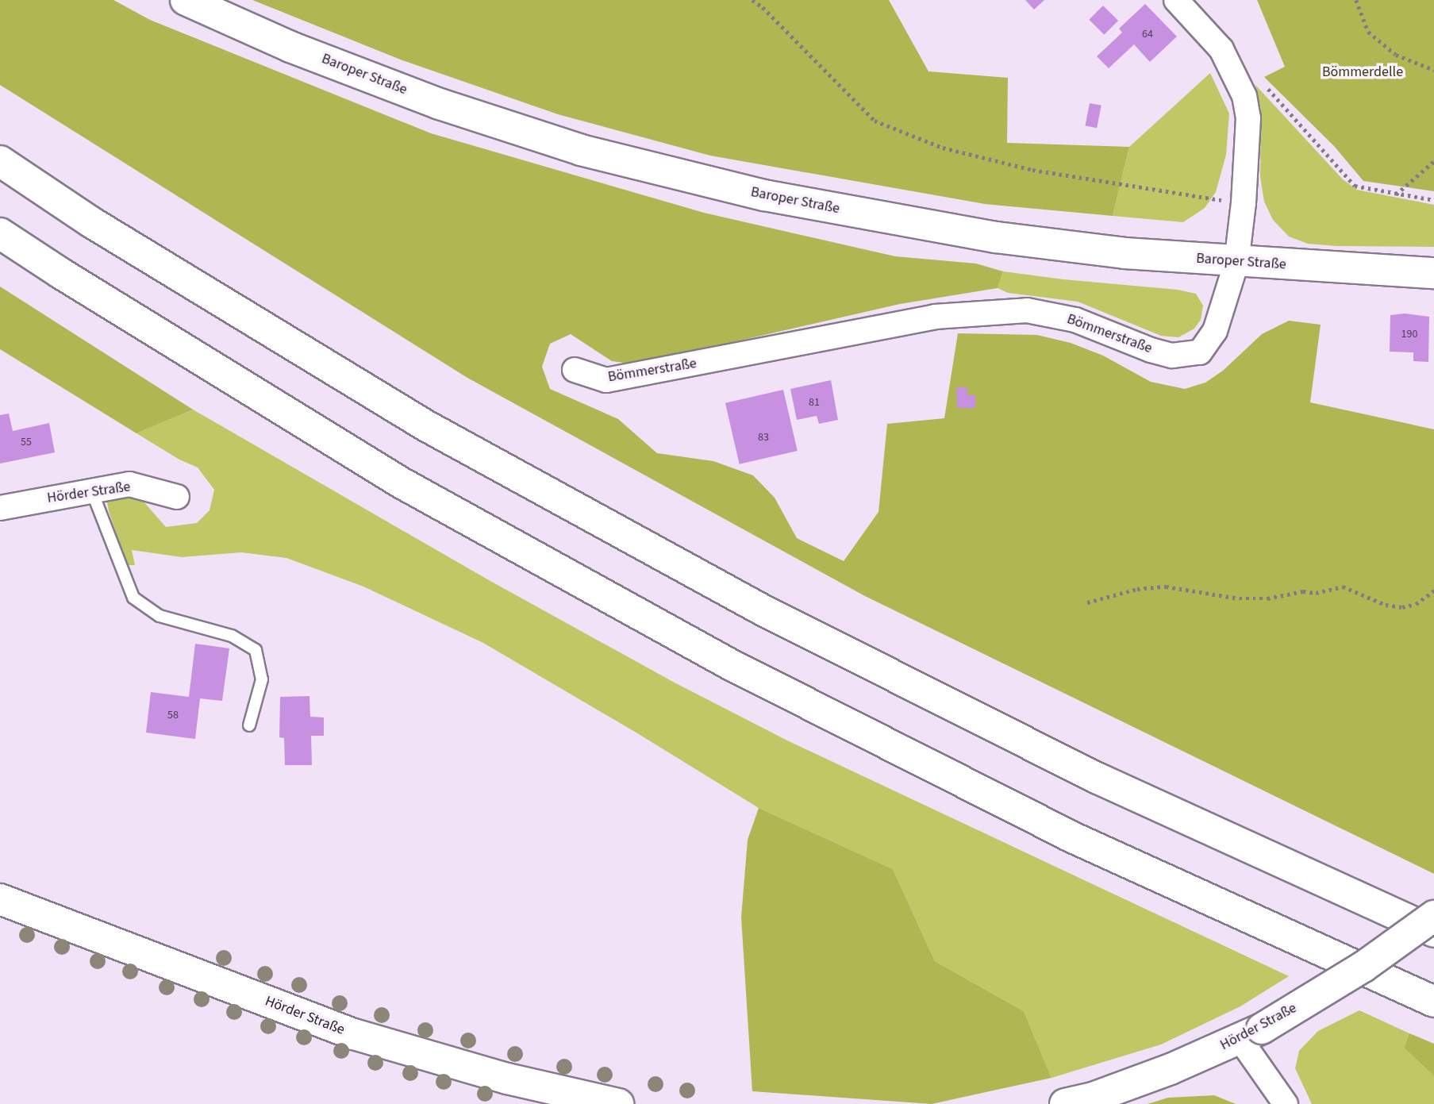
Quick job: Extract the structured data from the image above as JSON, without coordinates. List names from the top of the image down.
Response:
{
  "streets": {
    "main road": ["Baroper Straße", "Hörder Straße"],
    "street": ["Bömmerstraße"]
  },
  "crossings": [
    ["Baroper Straße", "Bömmerstraße"]
  ],
  "parks": ["Bömmerdelle"],
  "house_numbers": [
    "64",
    "190",
    "81",
    "83",
    "55",
    "58"
  ]
}
